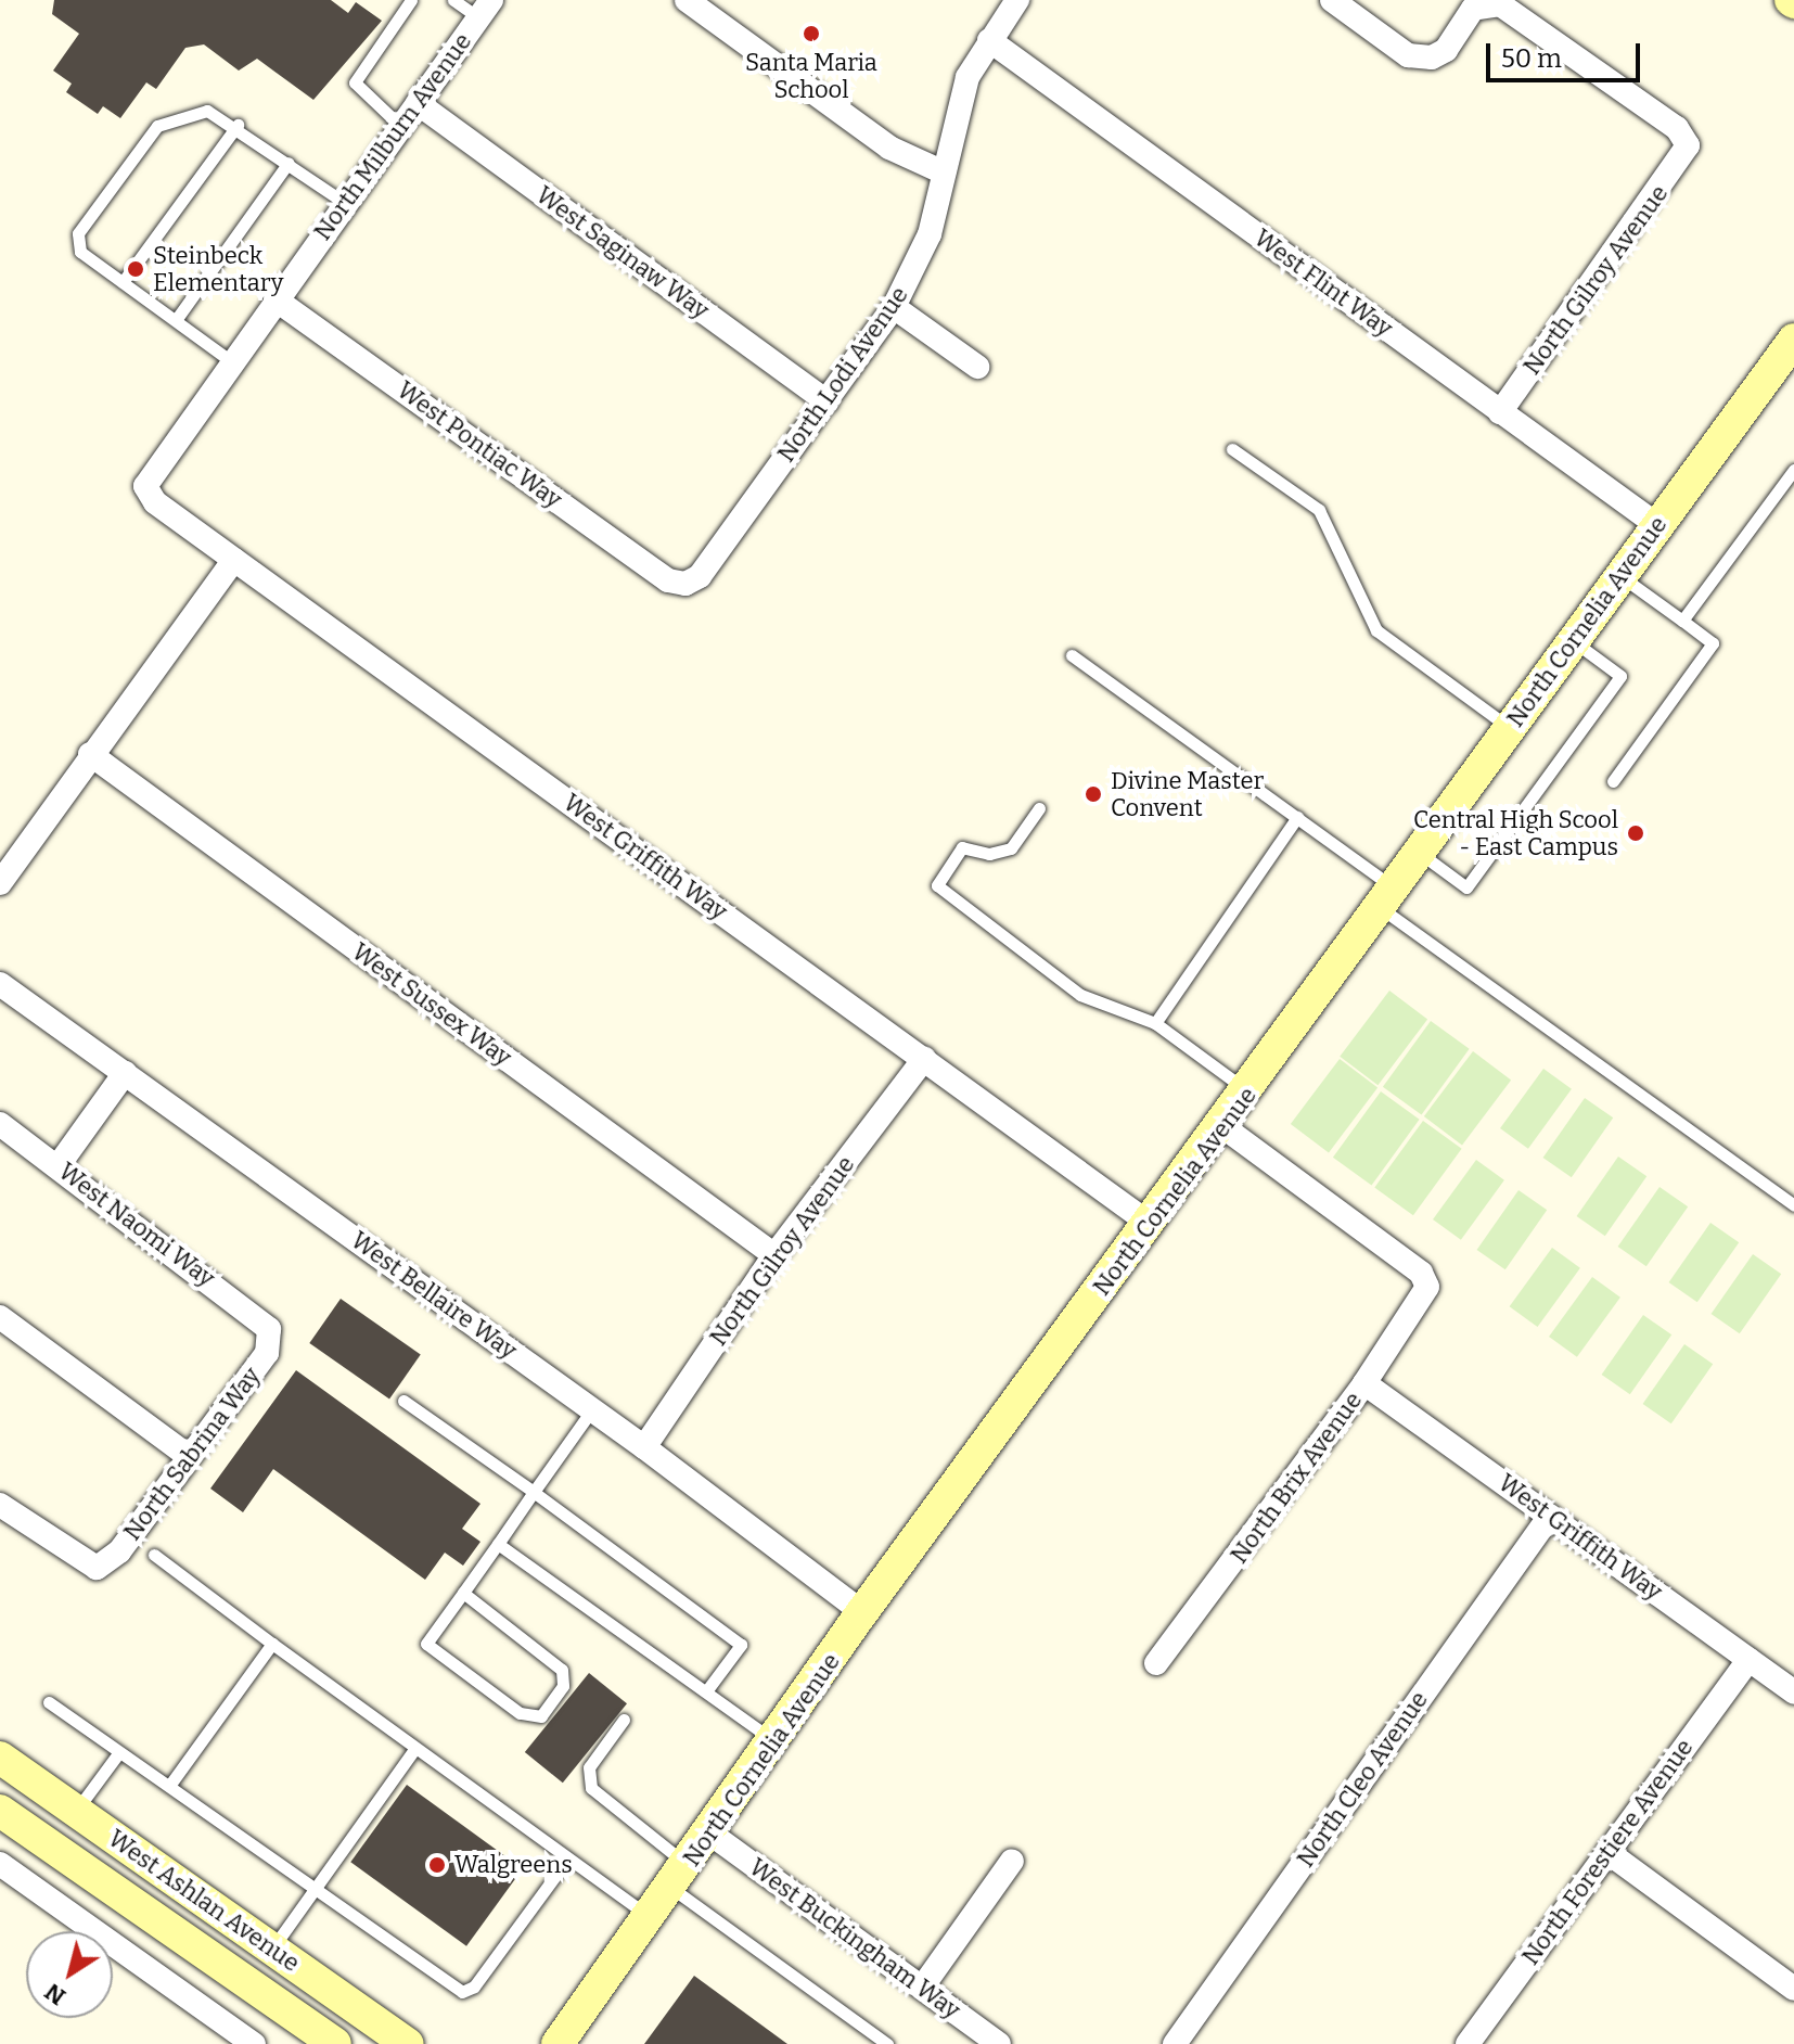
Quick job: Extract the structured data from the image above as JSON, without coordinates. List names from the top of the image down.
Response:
{
  "streets": {
    "street": [
      "North Milburn Avenue",
      "West Saginaw Way",
      "North Gilroy Avenue",
      "West Flint Way",
      "North Lodi Avenue",
      "West Pontiac Way",
      "North Cornelia Avenue",
      "West Griffith Way",
      "West Sussex Way",
      "West Naomi Way",
      "West Bellaire Way",
      "North Sabrina Way",
      "North Brix Avenue",
      "North Cleo Avenue",
      "North Forestiere Avenue",
      "West Ashlan Avenue",
      "West Buckingham Way"
    ]
  },
  "crossings": [
    ["North Milburn Avenue", "West Saginaw Way"],
    ["North Milburn Avenue", "West Pontiac Way"],
    ["North Milburn Avenue", "West Griffith Way"],
    ["West Saginaw Way", "North Lodi Avenue"],
    ["North Gilroy Avenue", "West Flint Way"],
    ["North Gilroy Avenue", "West Griffith Way"],
    ["North Gilroy Avenue", "West Sussex Way"],
    ["North Gilroy Avenue", "West Bellaire Way"],
    ["West Flint Way", "North Lodi Avenue"],
    ["West Flint Way", "North Cornelia Avenue"],
    ["North Lodi Avenue", "West Pontiac Way"],
    ["North Cornelia Avenue", "West Griffith Way"],
    ["North Cornelia Avenue", "West Bellaire Way"],
    ["North Cornelia Avenue", "North Brix Avenue"],
    ["North Cornelia Avenue", "West Buckingham Way"],
    ["West Griffith Way", "North Brix Avenue"],
    ["West Griffith Way", "North Cleo Avenue"],
    ["West Griffith Way", "North Forestiere Avenue"],
    ["West Naomi Way", "North Sabrina Way"]
  ],
  "places": [
    "Santa Maria School",
    "Steinbeck Elementary",
    "Divine Master Convent",
    "Central High Scool - East Campus",
    "Walgreens"
  ],
  "scale_bar": "50 m",
  "north": "bottom left"
}
